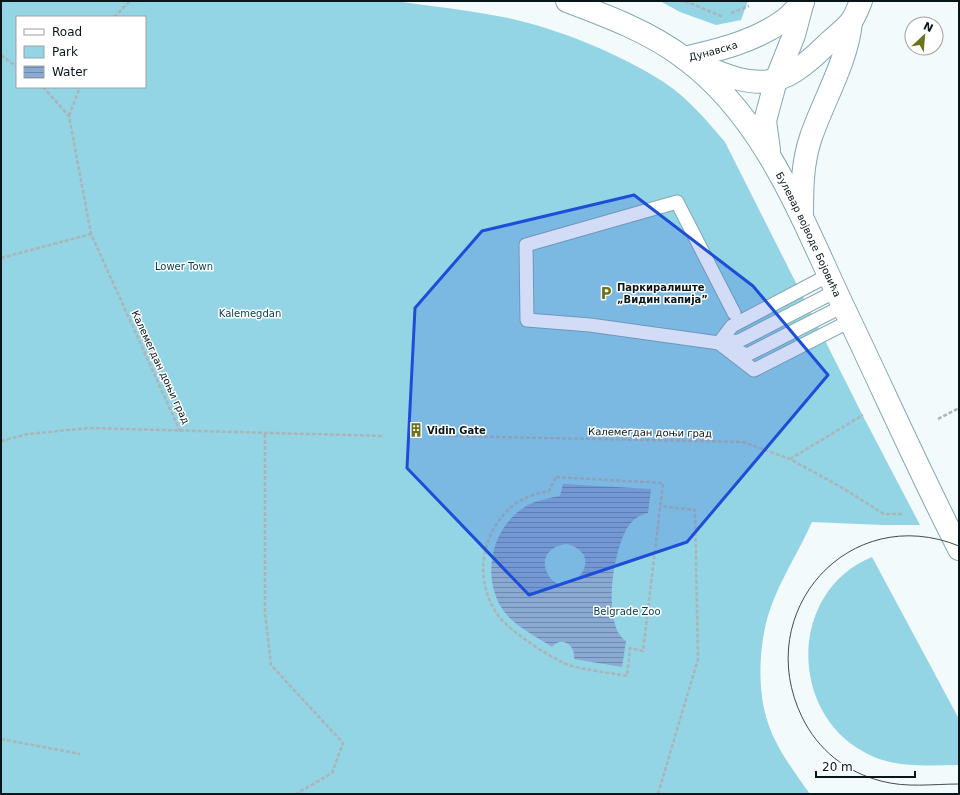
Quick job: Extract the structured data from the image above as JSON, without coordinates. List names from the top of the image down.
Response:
{
  "streets": {
    "main road": ["Дунавска", "Булевар војводе Бојовића"],
    "path": ["Калемегдан доњи град"]
  },
  "crossings": [
    ["Дунавска", "Булевар војводе Бојовића"]
  ],
  "parks": ["Lower Town", "Kalemegdan", "Belgrade Zoo"],
  "places": {
    "parking": ["Паркиралиште „Видин капија”"],
    "building": ["Vidin Gate"]
  },
  "legend": ["Road", "Park", "Water"],
  "scale_bar": "20 m",
  "north": "top right"
}
